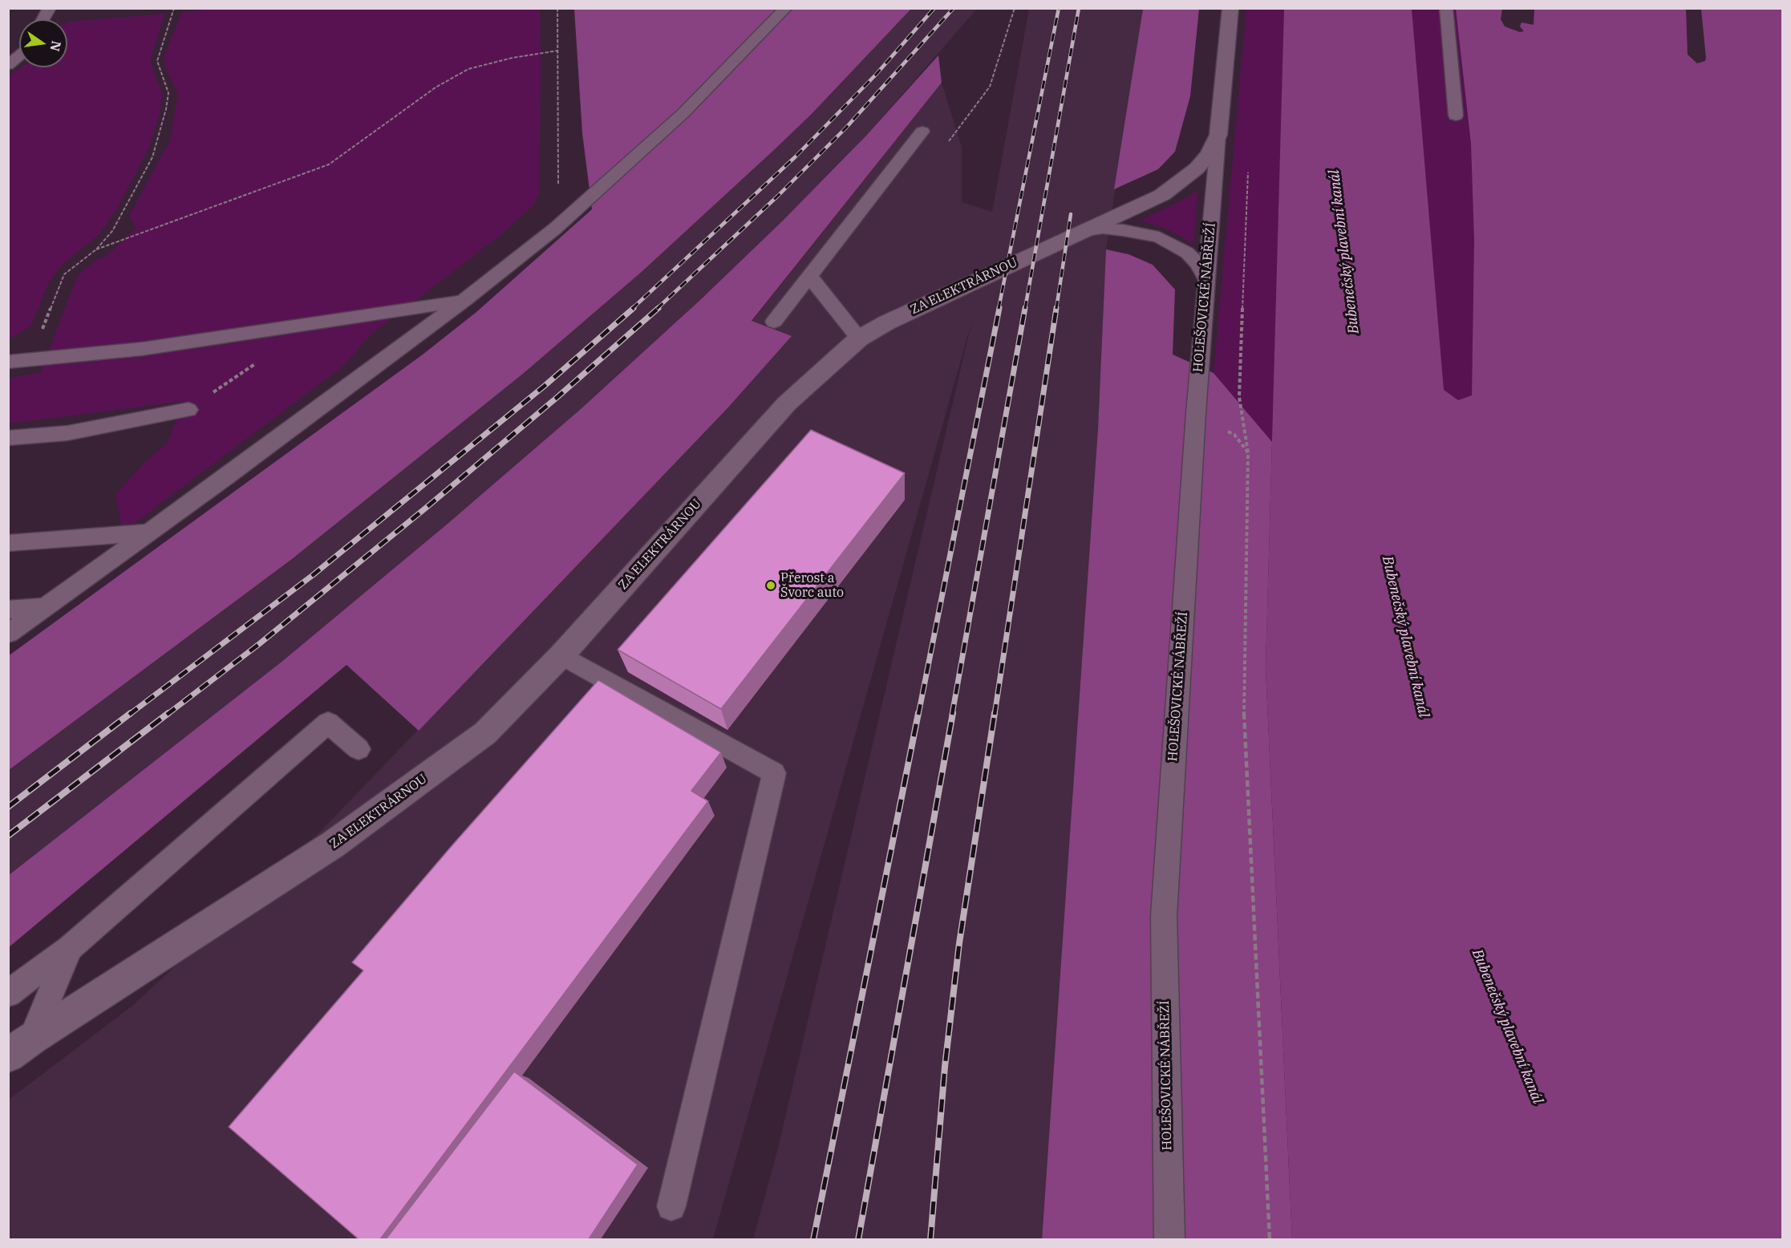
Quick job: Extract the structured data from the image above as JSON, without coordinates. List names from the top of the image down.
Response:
{
  "streets": {
    "street": ["ZA ELEKTRÁRNOU"],
    "lane": ["HOLEŠOVICKÉ NÁBŘEŽÍ"]
  },
  "crossings": [
    ["ZA ELEKTRÁRNOU", "HOLEŠOVICKÉ NÁBŘEŽÍ"]
  ],
  "water": ["Bubenečský plavební kanál"],
  "places": ["Přerost a Švorc auto"],
  "north": "right"
}
